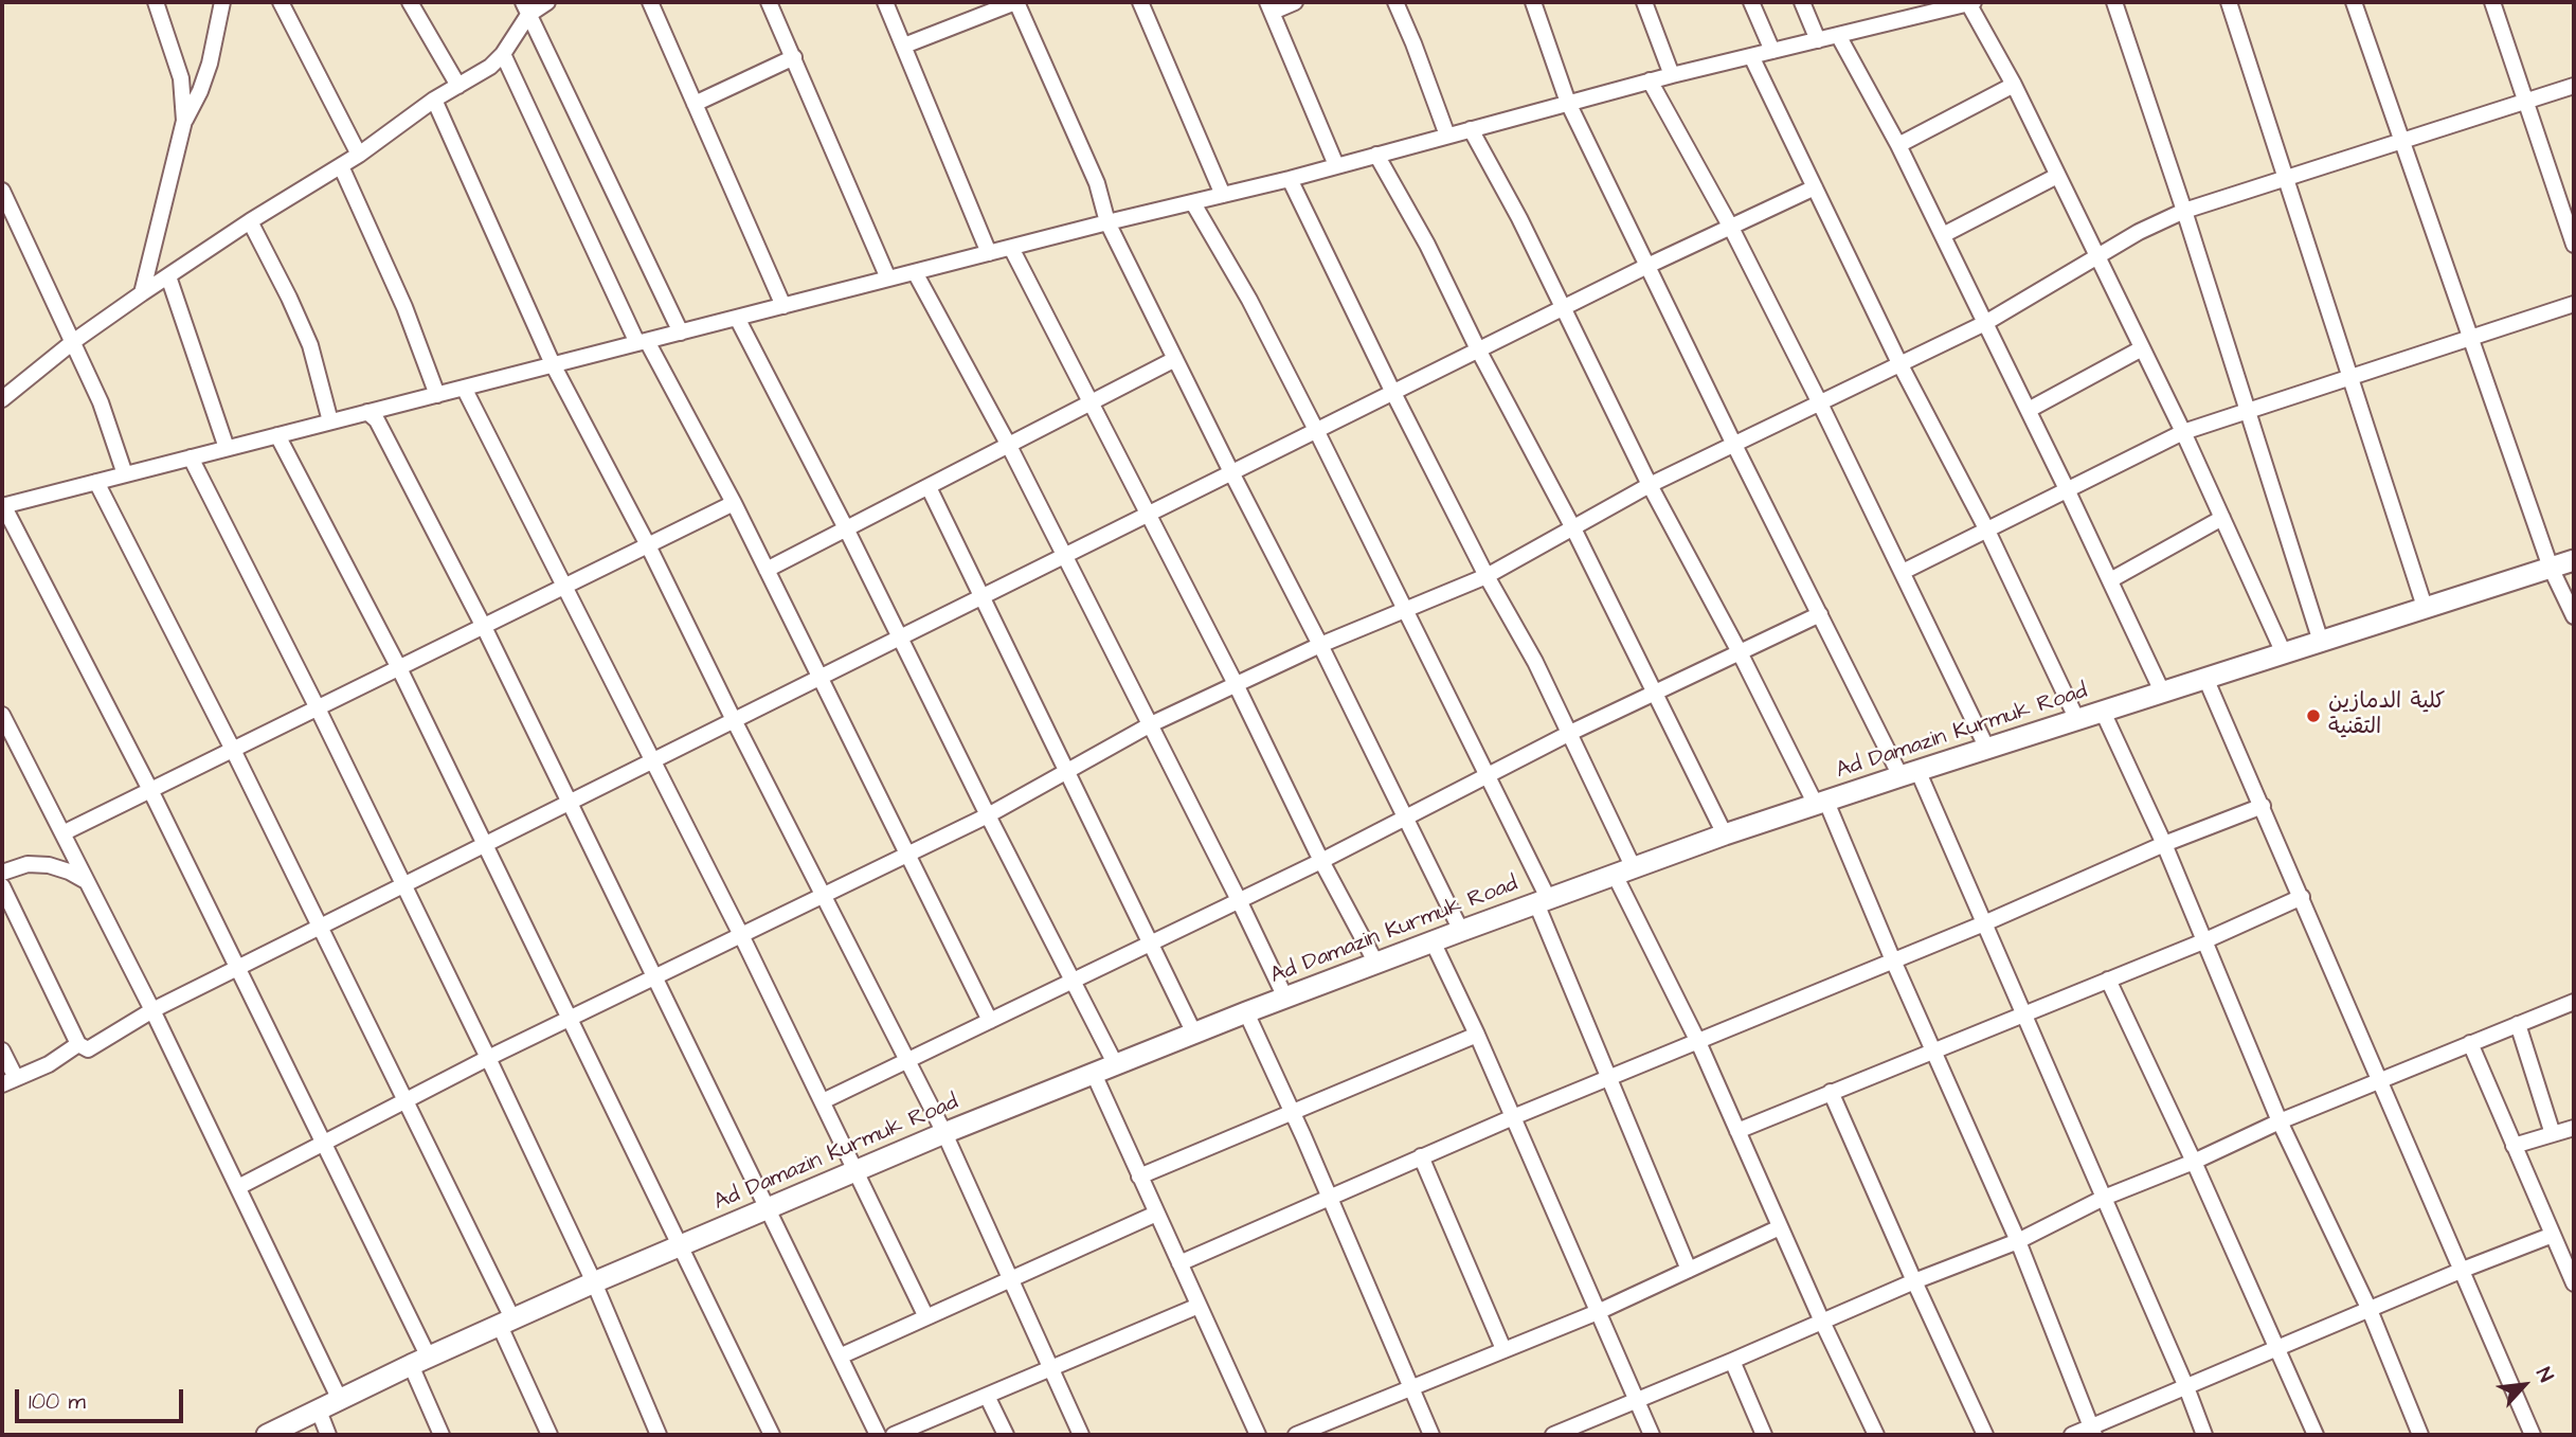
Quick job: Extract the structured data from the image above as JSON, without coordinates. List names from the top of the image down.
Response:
{
  "streets": {
    "highway": ["Ad Damazin Kurmuk Road"]
  },
  "places": ["كلية الدمازين التقنية"],
  "scale_bar": "100 m",
  "north": "top right"
}
